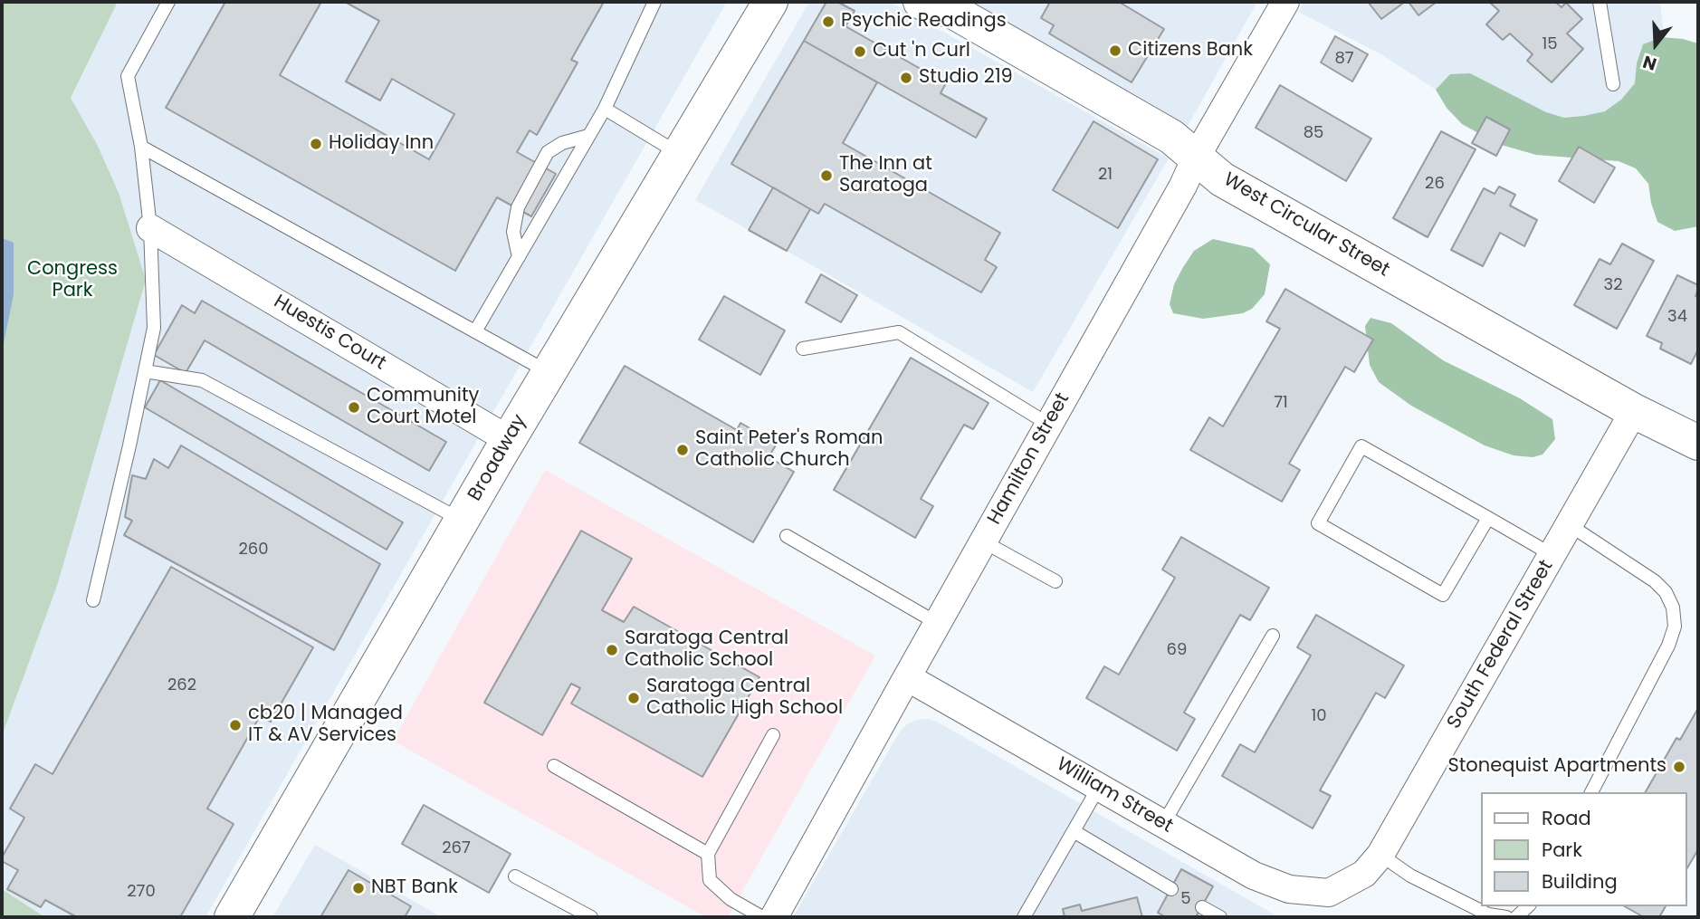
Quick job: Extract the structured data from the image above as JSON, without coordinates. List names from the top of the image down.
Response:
{
  "streets": {
    "main road": ["West Circular Street", "Broadway"],
    "street": [
      "Huestis Court",
      "Hamilton Street",
      "South Federal Street",
      "William Street"
    ]
  },
  "crossings": [
    ["West Circular Street", "Hamilton Street"],
    ["West Circular Street", "South Federal Street"],
    ["Huestis Court", "Broadway"],
    ["Hamilton Street", "William Street"],
    ["South Federal Street", "William Street"]
  ],
  "parks": ["Congress Park"],
  "places": [
    "Psychic Readings",
    "Citizens Bank",
    "Cut 'n Curl",
    "Studio 219",
    "Holiday Inn",
    "The Inn at Saratoga",
    "Community Court Motel",
    "Saint Peter's Roman Catholic Church",
    "Saratoga Central Catholic School",
    "Saratoga Central Catholic High School",
    "cb20 | Managed IT & AV Services",
    "Stonequist Apartments",
    "NBT Bank"
  ],
  "house_numbers": [
    "15",
    "87",
    "85",
    "21",
    "26",
    "32",
    "34",
    "71",
    "260",
    "69",
    "262",
    "10",
    "267",
    "270",
    "5"
  ],
  "legend": ["Road", "Park", "Building"],
  "north": "bottom"
}
